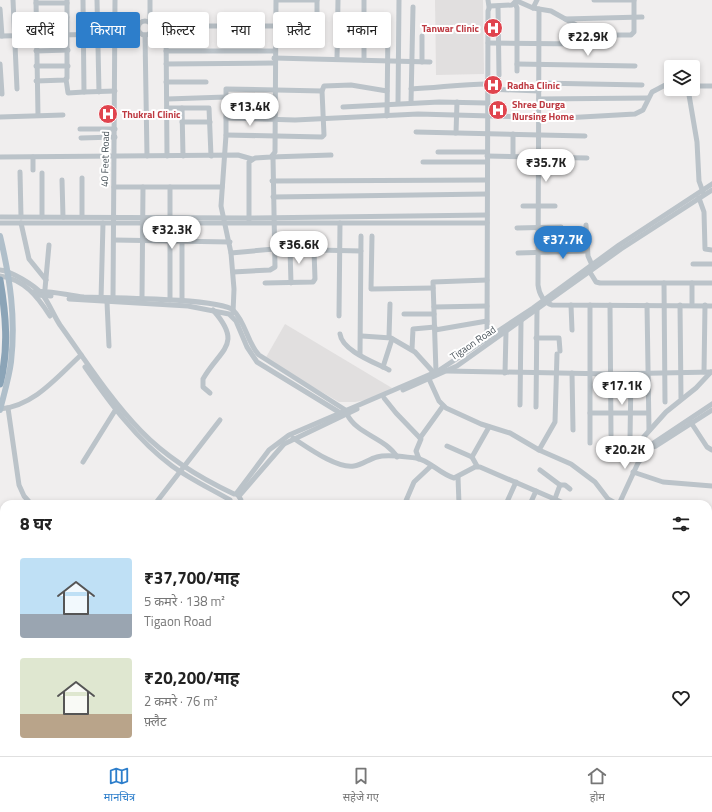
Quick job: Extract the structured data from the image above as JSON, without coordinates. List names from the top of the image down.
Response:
{
  "streets": {
    "street": ["40 Feet Road", "Tigaon Road"]
  },
  "places": {
    "hospital": [
      "Tanwar Clinic",
      "Radha Clinic",
      "Shree Durga Nursing Home",
      "Thukral Clinic"
    ]
  },
  "page": {
    "chip": [
      "खरीदें",
      "किराया",
      "फ़िल्टर",
      "नया",
      "फ़्लैट",
      "मकान"
    ],
    "price": [
      "₹22.9K",
      "₹13.4K",
      "₹35.7K",
      "₹32.3K",
      "₹37.7K",
      "₹36.6K",
      "₹17.1K",
      "₹20.2K"
    ],
    "heading": "8 घर",
    "list": [
      {
        "name": "₹37,700/माह",
        "note": "5 कमरे · 138 m² · Tigaon Road"
      },
      {
        "name": "₹20,200/माह",
        "note": "2 कमरे · 76 m² · फ़्लैट"
      }
    ],
    "tabs": ["मानचित्र", "सहेजे गए", "होम"]
  }
}
